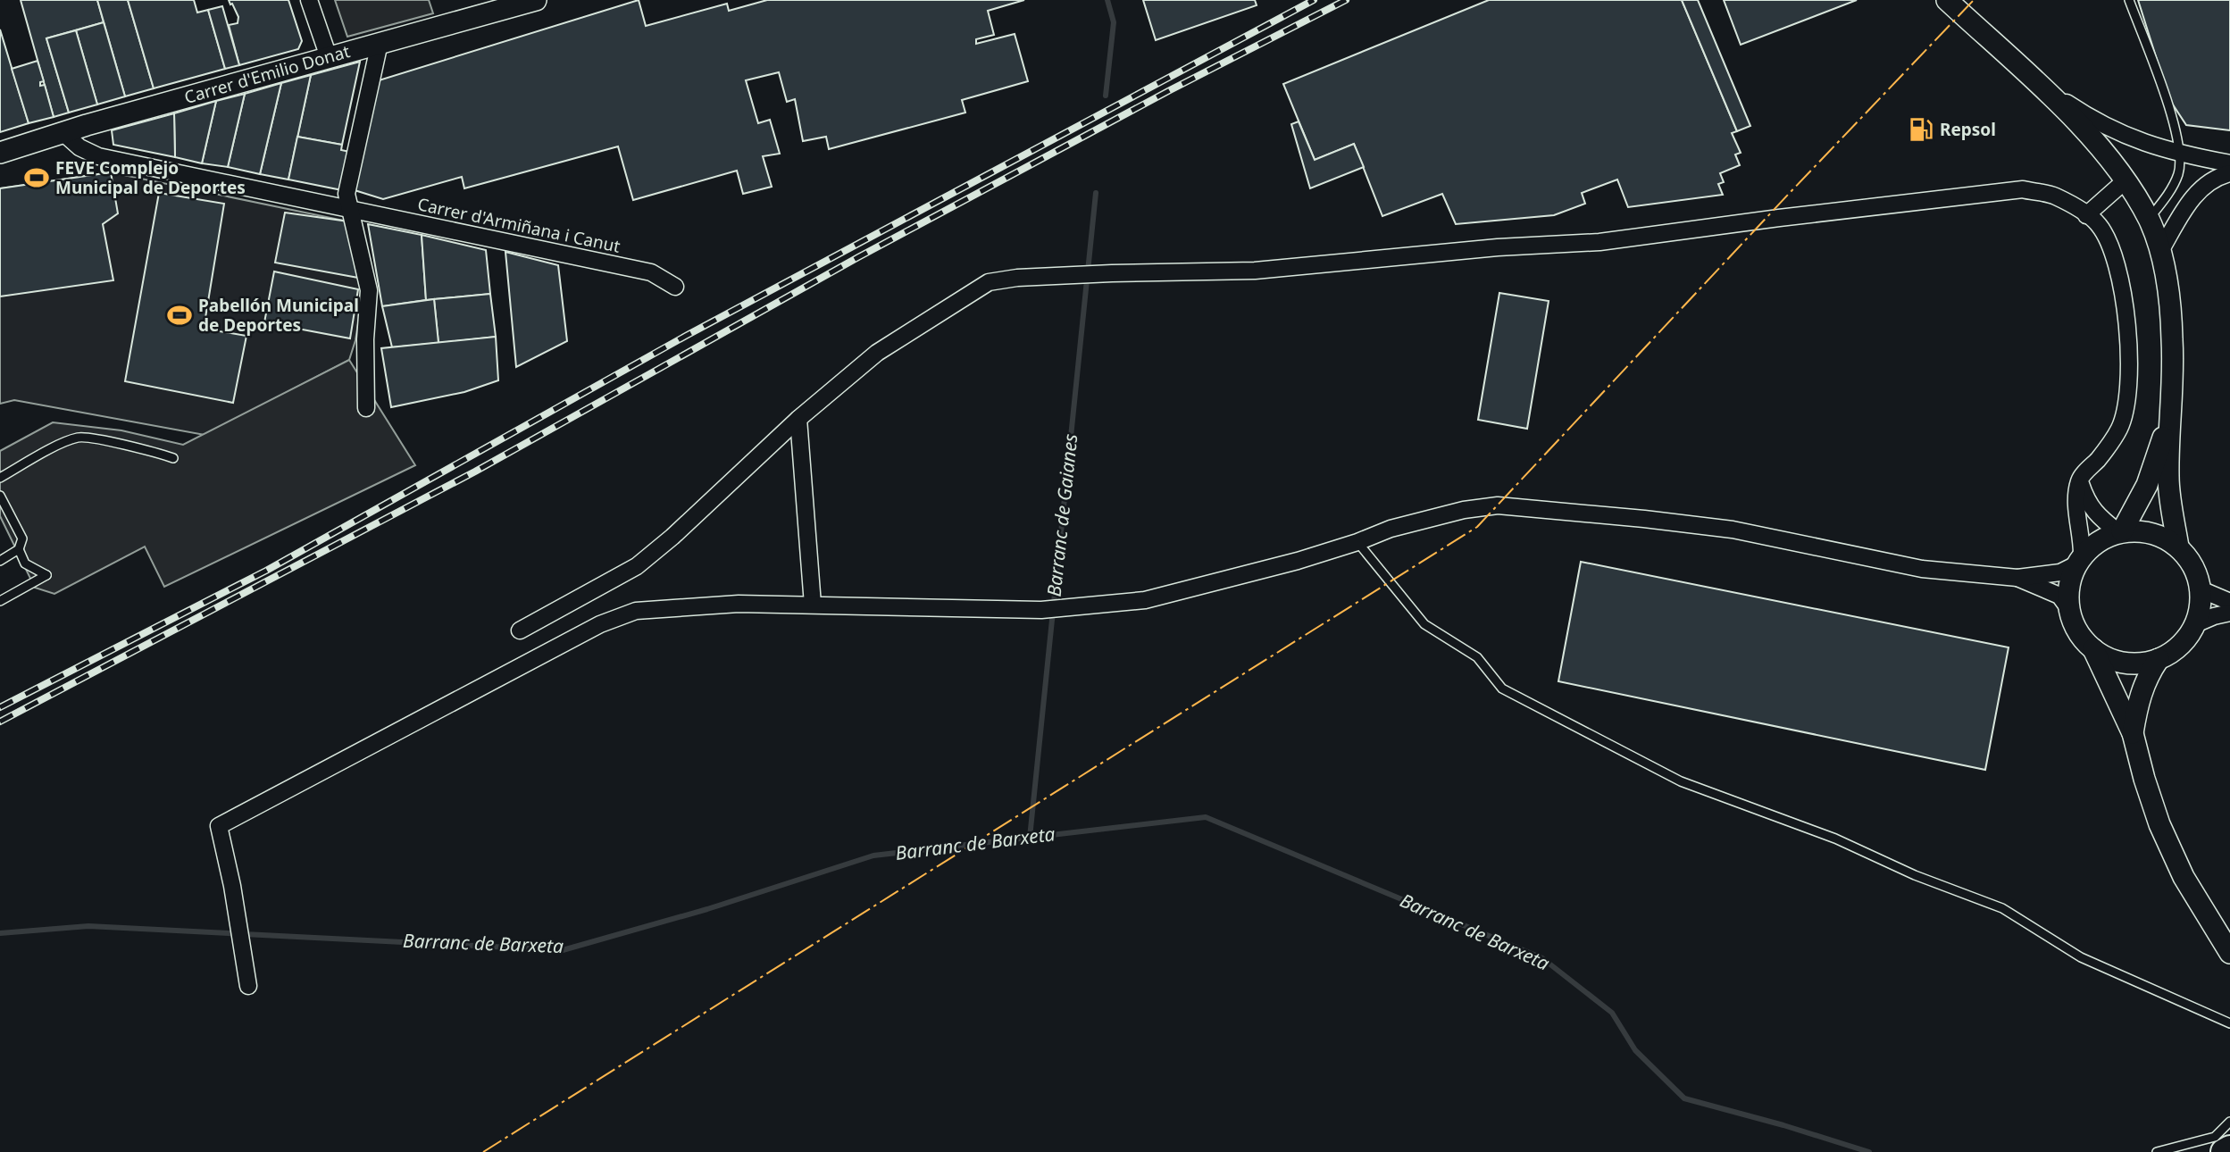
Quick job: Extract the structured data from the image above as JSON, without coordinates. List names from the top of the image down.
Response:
{
  "streets": {
    "street": ["Carrer d'Emilio Donat", "Carrer d'Armiñana i Canut"]
  },
  "crossings": [
    ["Carrer d'Emilio Donat", "Carrer d'Armiñana i Canut"]
  ],
  "water": ["Barranc de Gaianes", "Barranc de Barxeta"],
  "places": {
    "fuel station": ["Repsol"],
    "sports": ["FEVE Complejo Municipal de Deportes", "Pabellón Municipal de Deportes"]
  }
}
